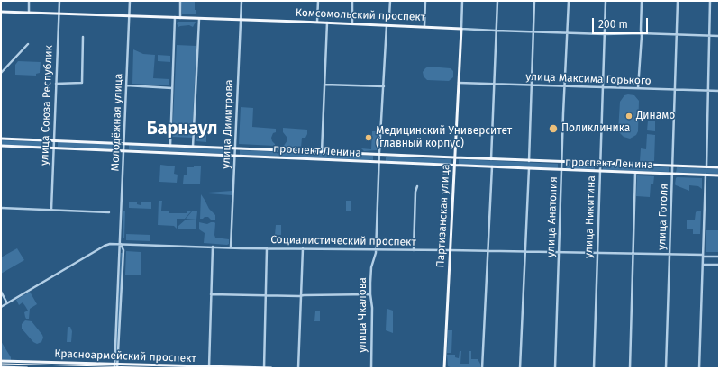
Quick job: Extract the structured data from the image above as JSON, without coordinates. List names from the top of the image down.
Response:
{
  "streets": {
    "main road": [
      "Комсомольский проспект",
      "проспект Ленина",
      "Партизанская улица",
      "Красноармейский проспект"
    ],
    "street": [
      "улица Максима Горького",
      "улица Союза Республик",
      "Молодёжная улица",
      "улица Димитрова",
      "улица Анатолия",
      "улица Никитина",
      "улица Гоголя",
      "Социалистический проспект",
      "улица Чкалова"
    ]
  },
  "crossings": [
    ["Комсомольский проспект", "улица Союза Республик"],
    ["Комсомольский проспект", "Молодёжная улица"],
    ["Комсомольский проспект", "улица Димитрова"],
    ["Комсомольский проспект", "Партизанская улица"],
    ["Комсомольский проспект", "улица Анатолия"],
    ["Комсомольский проспект", "улица Никитина"],
    ["Комсомольский проспект", "улица Гоголя"],
    ["Комсомольский проспект", "улица Чкалова"],
    ["улица Максима Горького", "Партизанская улица"],
    ["улица Максима Горького", "улица Анатолия"],
    ["улица Максима Горького", "улица Никитина"],
    ["улица Максима Горького", "улица Гоголя"],
    ["улица Союза Республик", "проспект Ленина"],
    ["Молодёжная улица", "проспект Ленина"],
    ["Молодёжная улица", "Социалистический проспект"],
    ["Молодёжная улица", "Красноармейский проспект"],
    ["улица Димитрова", "проспект Ленина"],
    ["улица Димитрова", "Социалистический проспект"],
    ["проспект Ленина", "Партизанская улица"],
    ["проспект Ленина", "улица Анатолия"],
    ["проспект Ленина", "улица Никитина"],
    ["проспект Ленина", "улица Гоголя"],
    ["проспект Ленина", "улица Чкалова"],
    ["Партизанская улица", "Социалистический проспект"],
    ["улица Анатолия", "Социалистический проспект"],
    ["улица Никитина", "Социалистический проспект"],
    ["улица Гоголя", "Социалистический проспект"],
    ["Социалистический проспект", "улица Чкалова"]
  ],
  "districts": ["Барнаул"],
  "places": ["Динамо", "Поликлиника", "Медицинский Университет (главный корпус)"],
  "scale_bar": "200 m"
}
